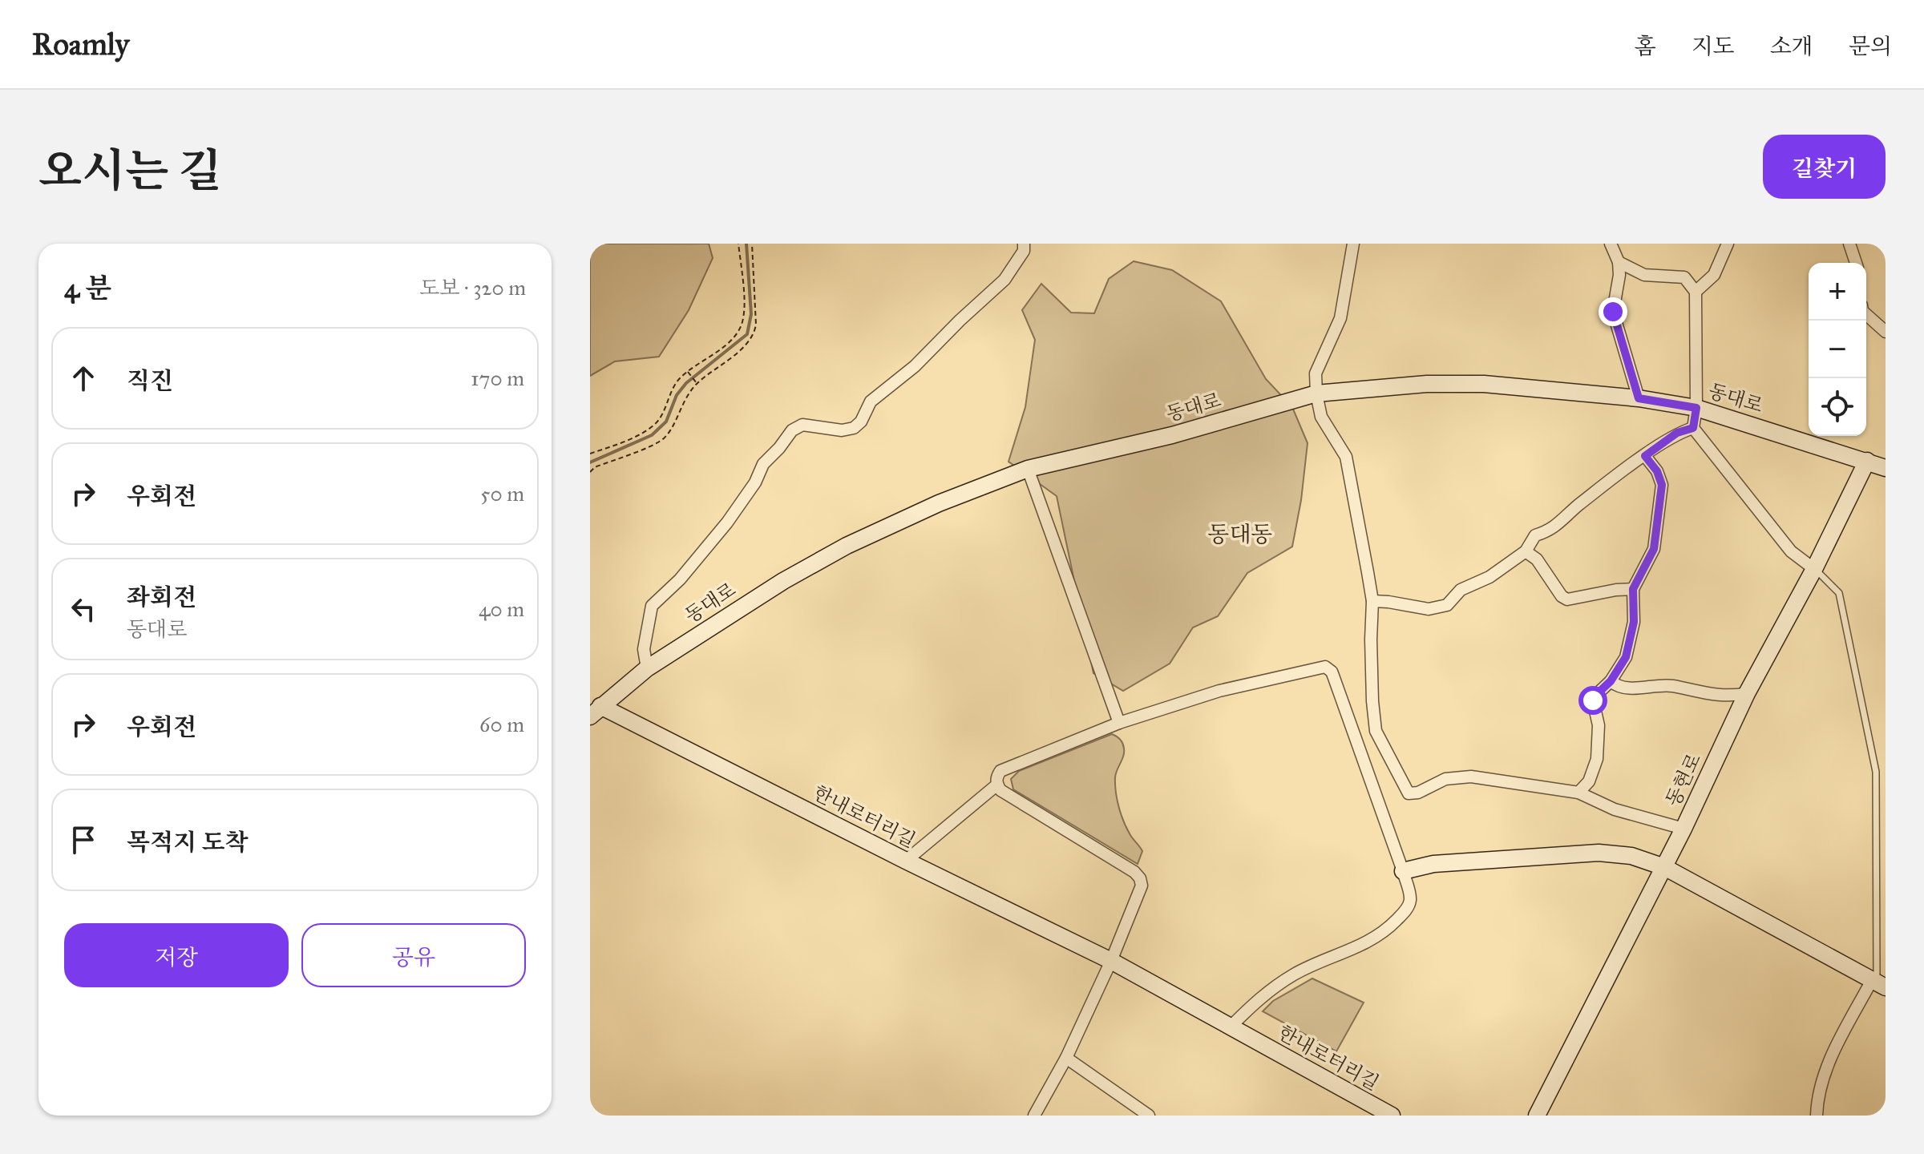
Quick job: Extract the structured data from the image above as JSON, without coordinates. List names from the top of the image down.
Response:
{
  "streets": {
    "street": ["동대로", "동현로", "한내로터리길"]
  },
  "crossings": [
    ["동대로", "동현로"],
    ["동대로", "한내로터리길"]
  ],
  "districts": ["동대동"],
  "page": {
    "header": "Roamly",
    "nav": [
      "홈",
      "지도",
      "소개",
      "문의"
    ],
    "title": "오시는 길",
    "buttons": [
      "길찾기",
      ["저장", "공유"]
    ],
    "heading": ["4 분", "도보 · 320 m"],
    "map_buttons": ["+", "−"],
    "list": [
      ["직진", "170 m"],
      ["우회전", "50 m"],
      ["좌회전", "동대로", "40 m"],
      ["우회전", "60 m"],
      "목적지 도착"
    ]
  }
}
